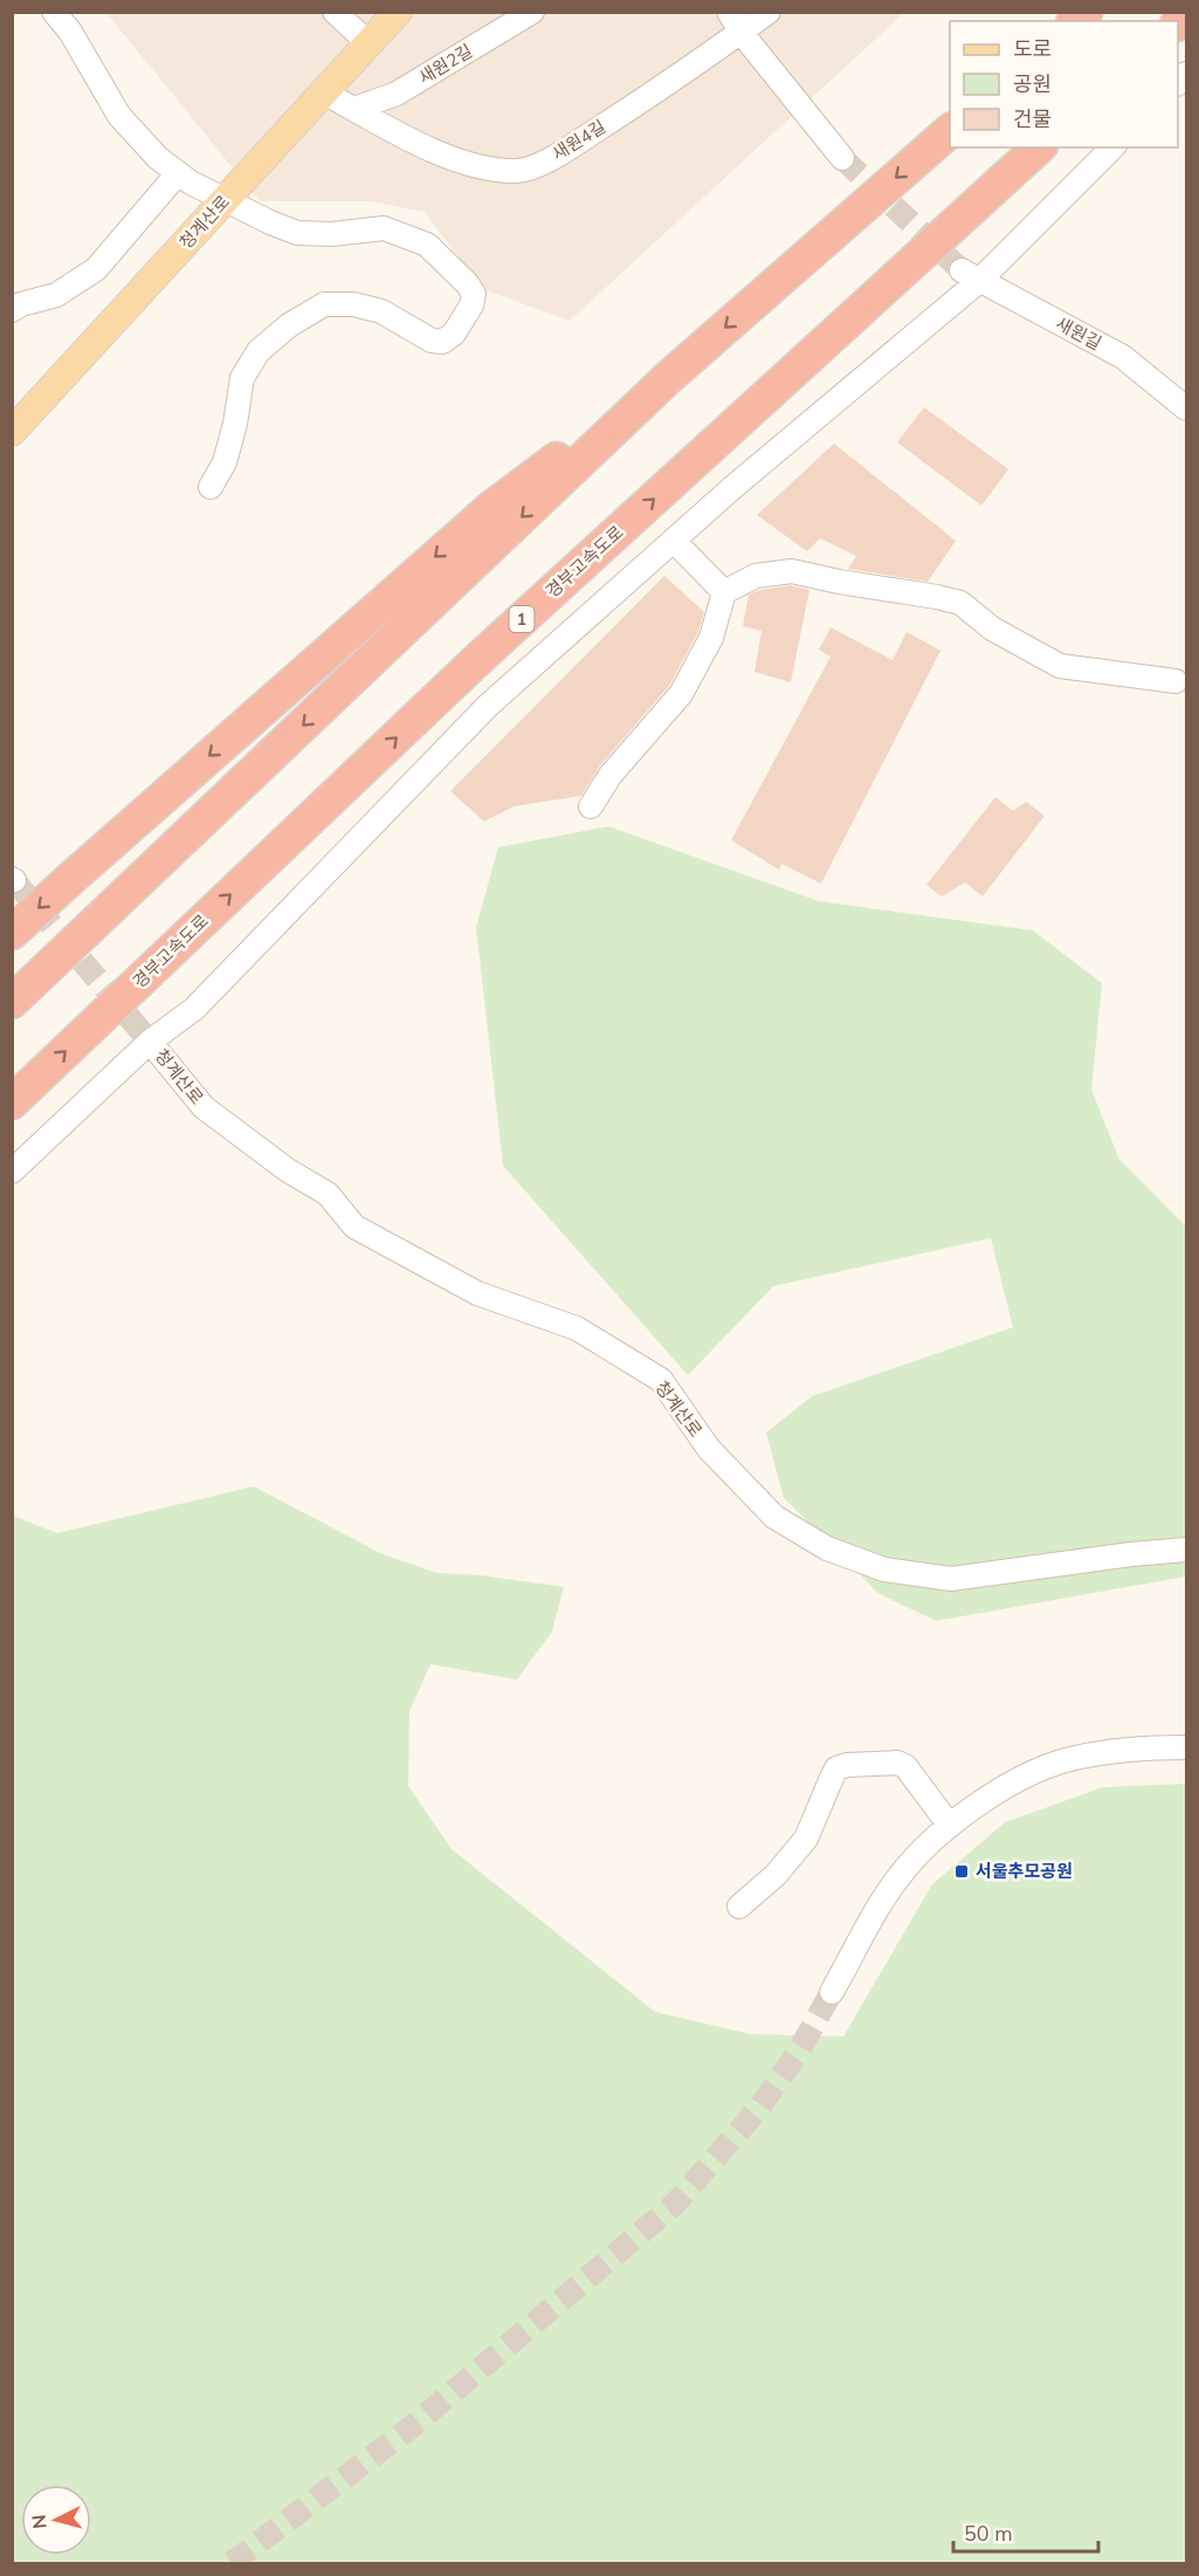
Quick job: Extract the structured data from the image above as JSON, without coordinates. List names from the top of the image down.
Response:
{
  "streets": {
    "highway": ["경부고속도로", "1"],
    "main road": ["청계산로"],
    "street": ["새원2길", "새원4길", "새원길"]
  },
  "crossings": [
    ["새원2길", "새원4길"],
    ["새원4길", "청계산로"]
  ],
  "places": {
    "transit": ["서울추모공원"]
  },
  "legend": ["도로", "공원", "건물"],
  "scale_bar": "50 m",
  "north": "left"
}
